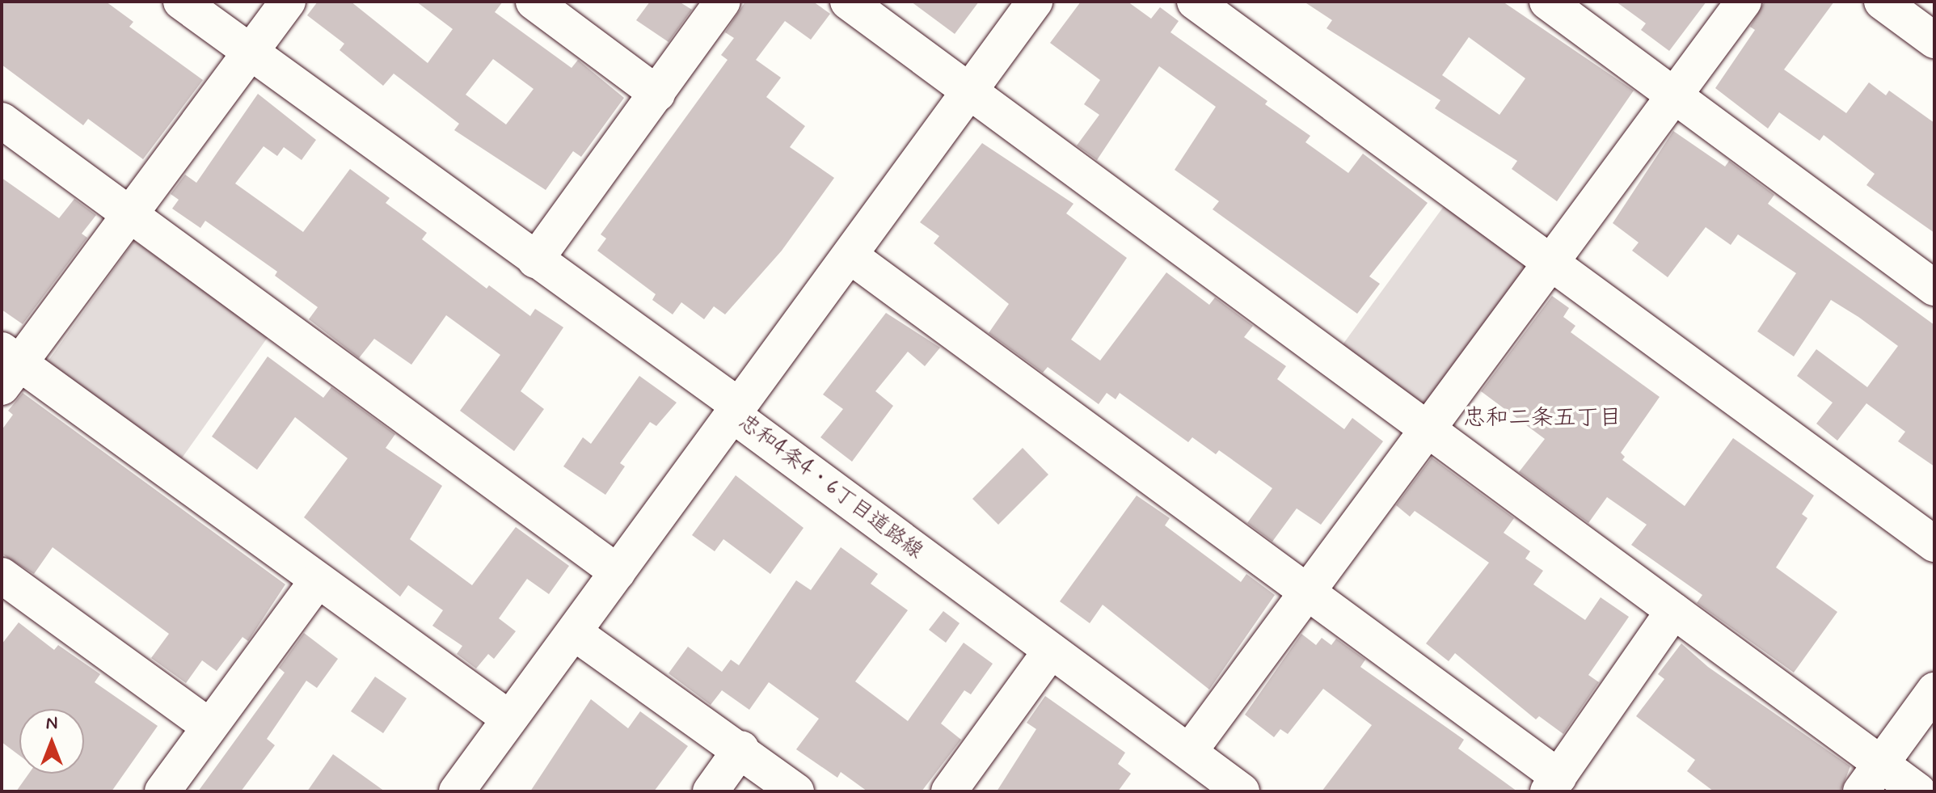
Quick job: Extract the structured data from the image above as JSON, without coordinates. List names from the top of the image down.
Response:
{
  "streets": {
    "street": ["忠和4条4・6丁目道路線"]
  },
  "districts": ["忠和二条五丁目"],
  "north": "top"
}
